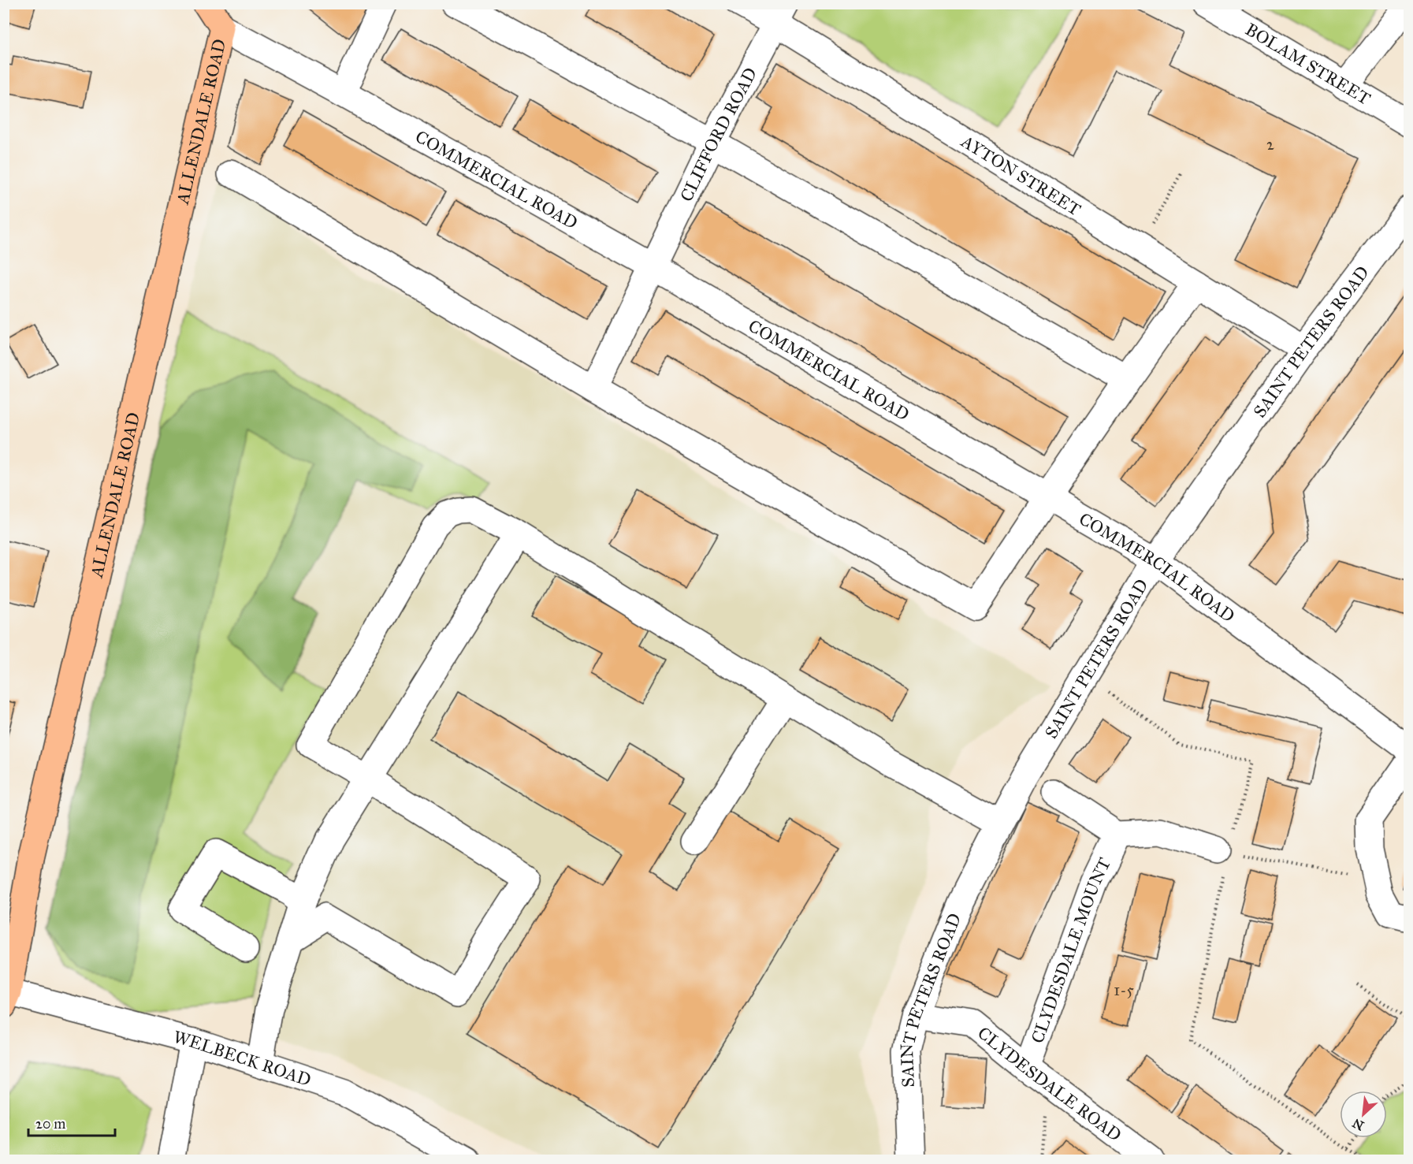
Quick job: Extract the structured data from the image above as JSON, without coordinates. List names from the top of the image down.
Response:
{
  "streets": {
    "main road": ["ALLENDALE ROAD"],
    "street": [
      "BOLAM STREET",
      "CLIFFORD ROAD",
      "AYTON STREET",
      "COMMERCIAL ROAD",
      "SAINT PETERS ROAD",
      "CLYDESDALE MOUNT",
      "WELBECK ROAD",
      "CLYDESDALE ROAD"
    ]
  },
  "crossings": [
    ["ALLENDALE ROAD", "COMMERCIAL ROAD"],
    ["ALLENDALE ROAD", "WELBECK ROAD"],
    ["CLIFFORD ROAD", "AYTON STREET"],
    ["CLIFFORD ROAD", "COMMERCIAL ROAD"],
    ["AYTON STREET", "SAINT PETERS ROAD"],
    ["COMMERCIAL ROAD", "SAINT PETERS ROAD"],
    ["SAINT PETERS ROAD", "CLYDESDALE ROAD"],
    ["CLYDESDALE MOUNT", "CLYDESDALE ROAD"]
  ],
  "house_numbers": ["2", "1-5"],
  "scale_bar": "20 m",
  "north": "bottom left"
}
